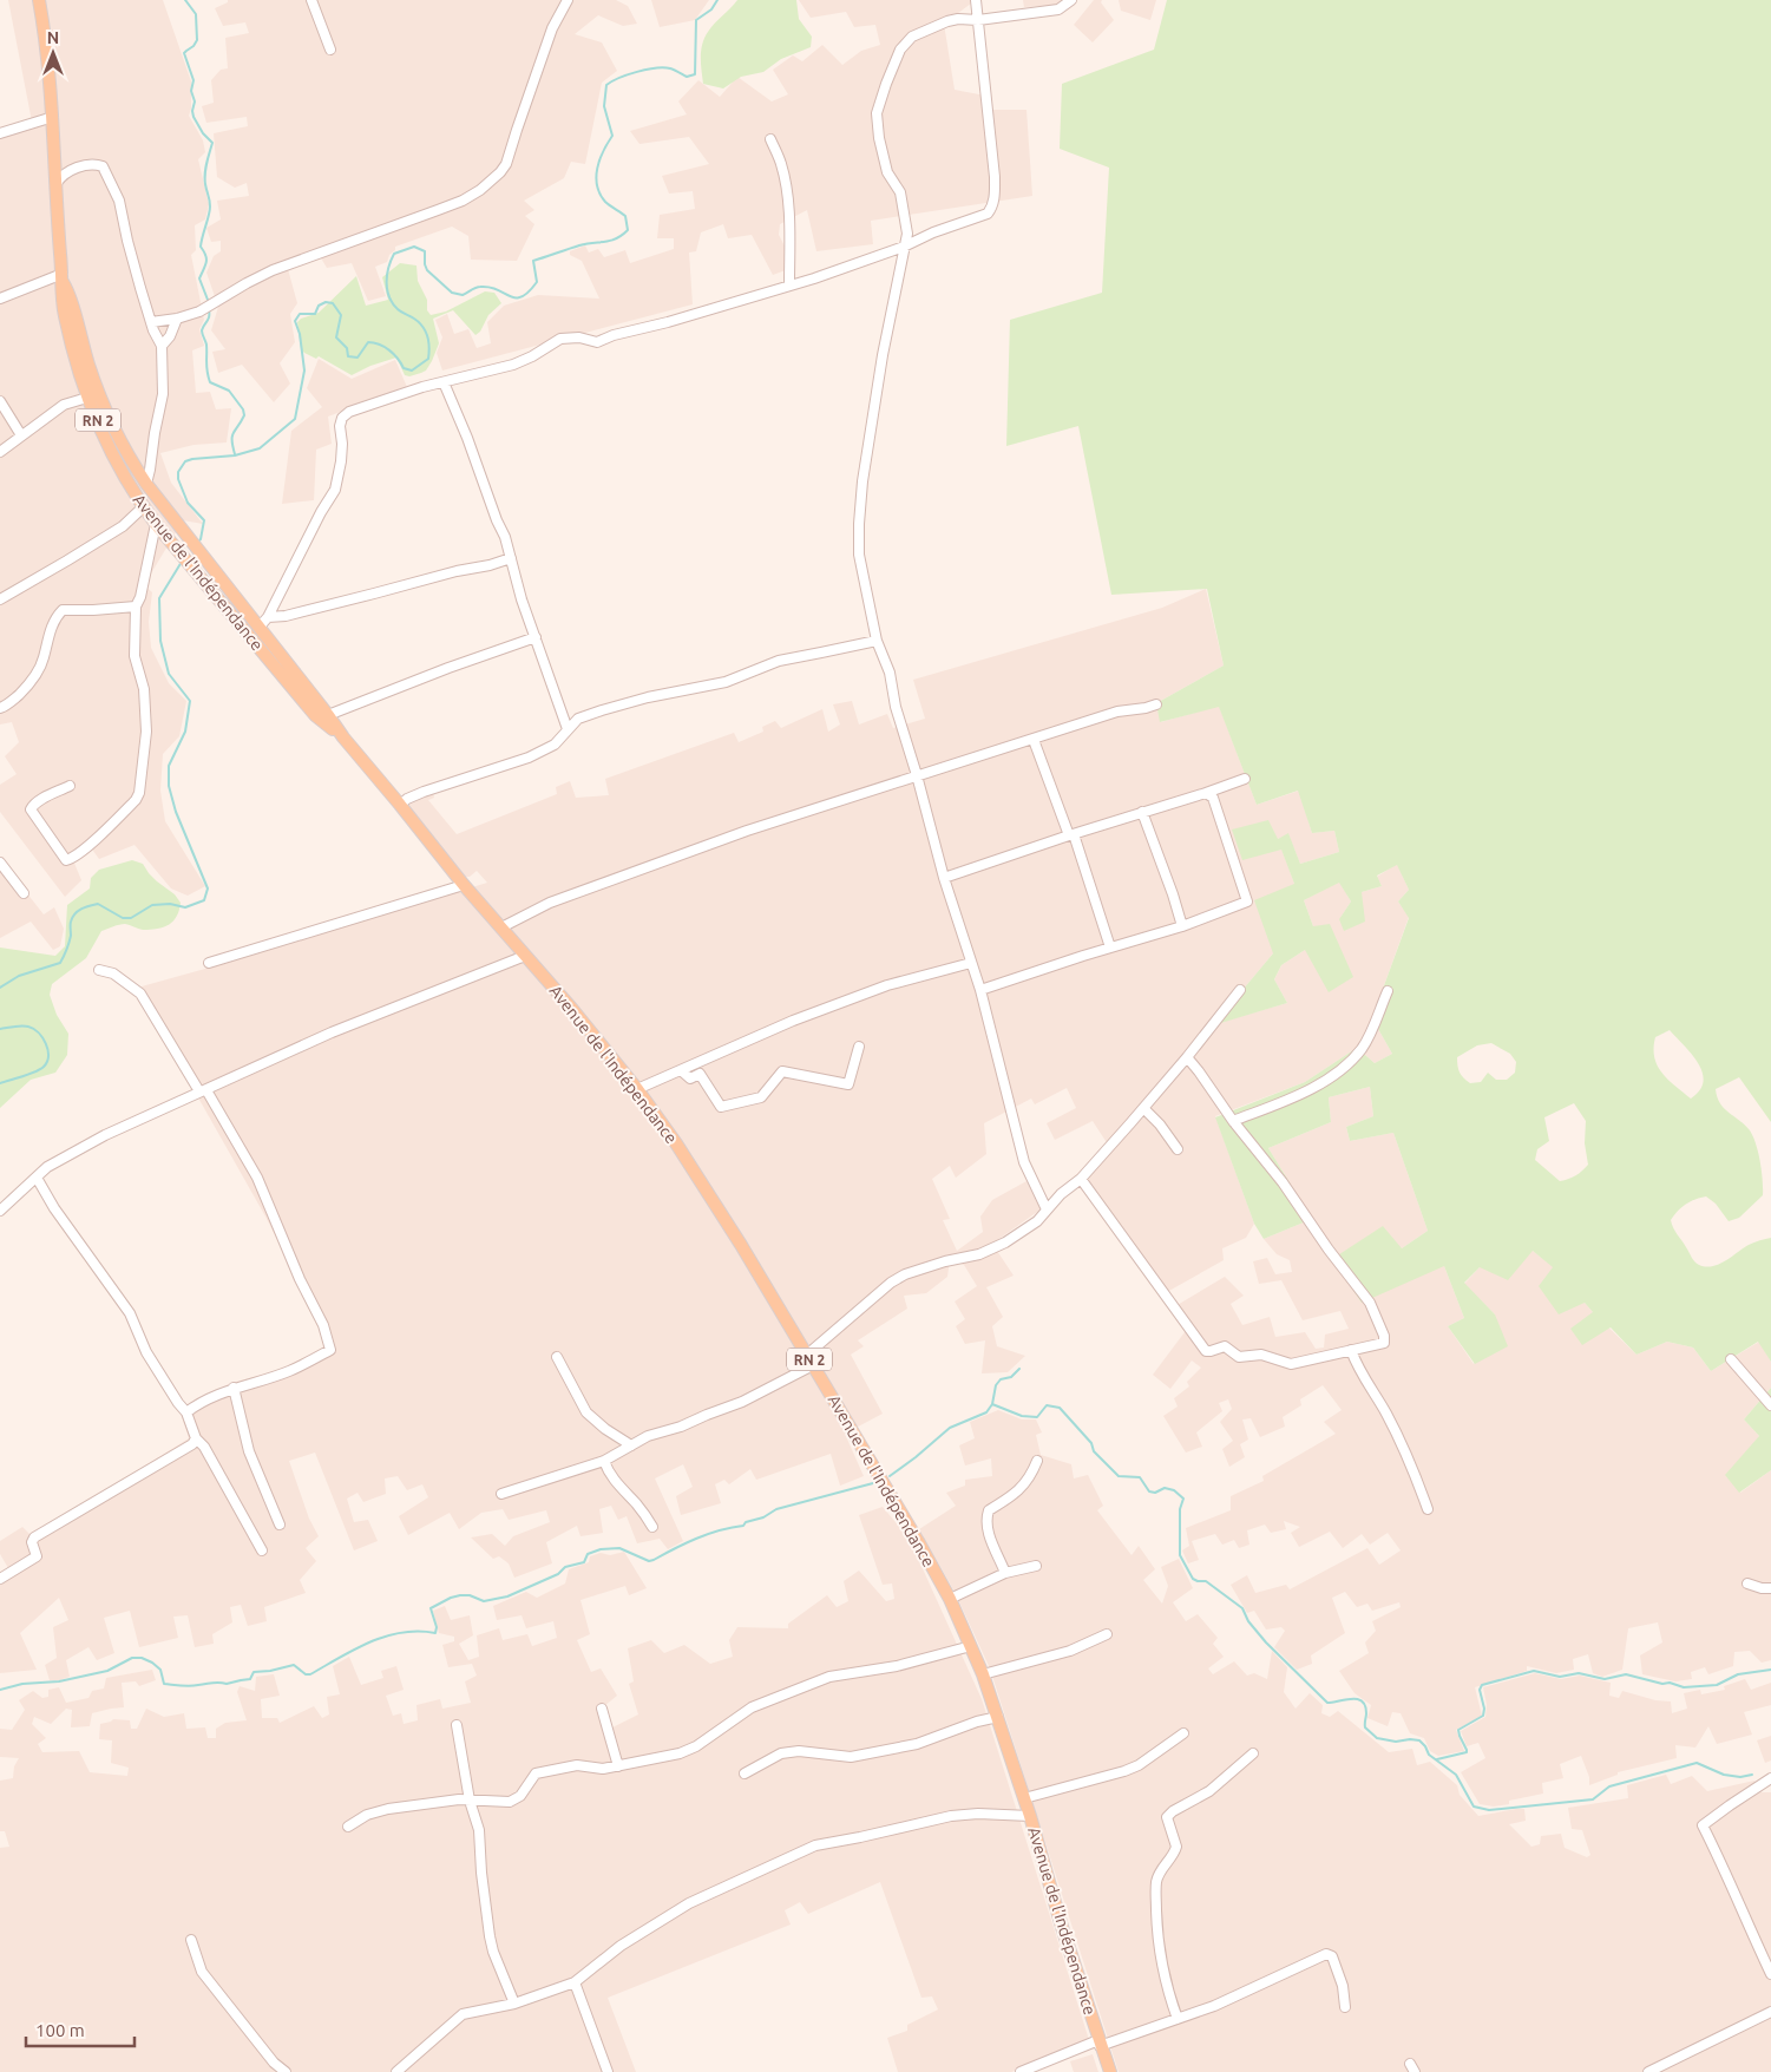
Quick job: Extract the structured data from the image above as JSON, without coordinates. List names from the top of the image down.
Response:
{
  "streets": {
    "main road": ["RN 2", "Avenue de l'Indépendance"]
  },
  "scale_bar": "100 m",
  "north": "top"
}
